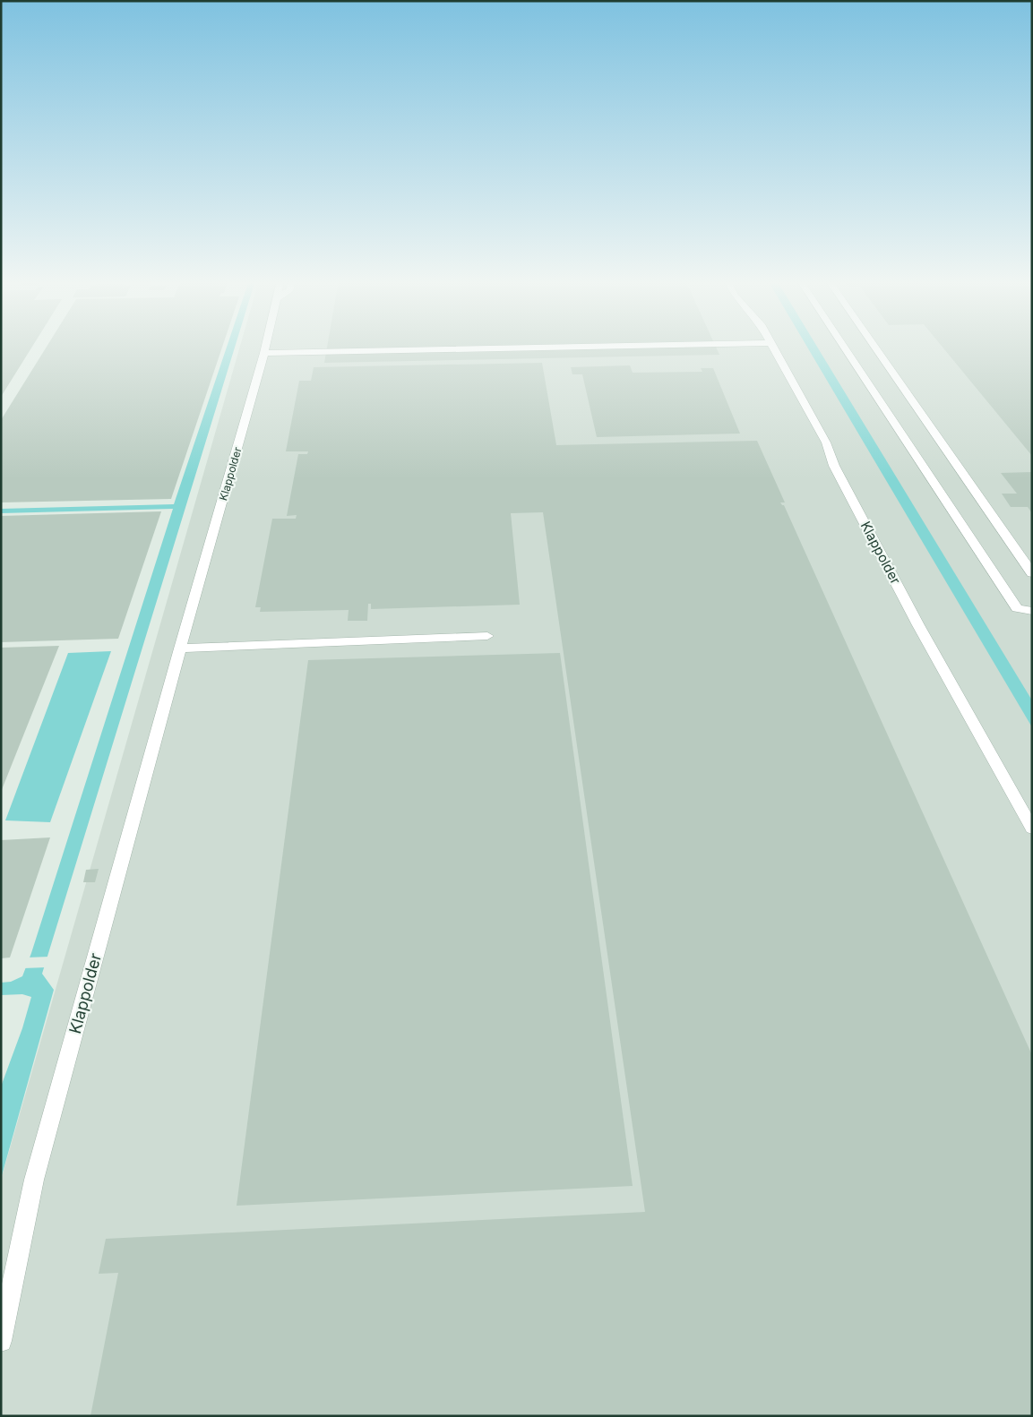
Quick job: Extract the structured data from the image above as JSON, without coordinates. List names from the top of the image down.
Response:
{
  "streets": {
    "lane": ["Klappolder"]
  }
}
